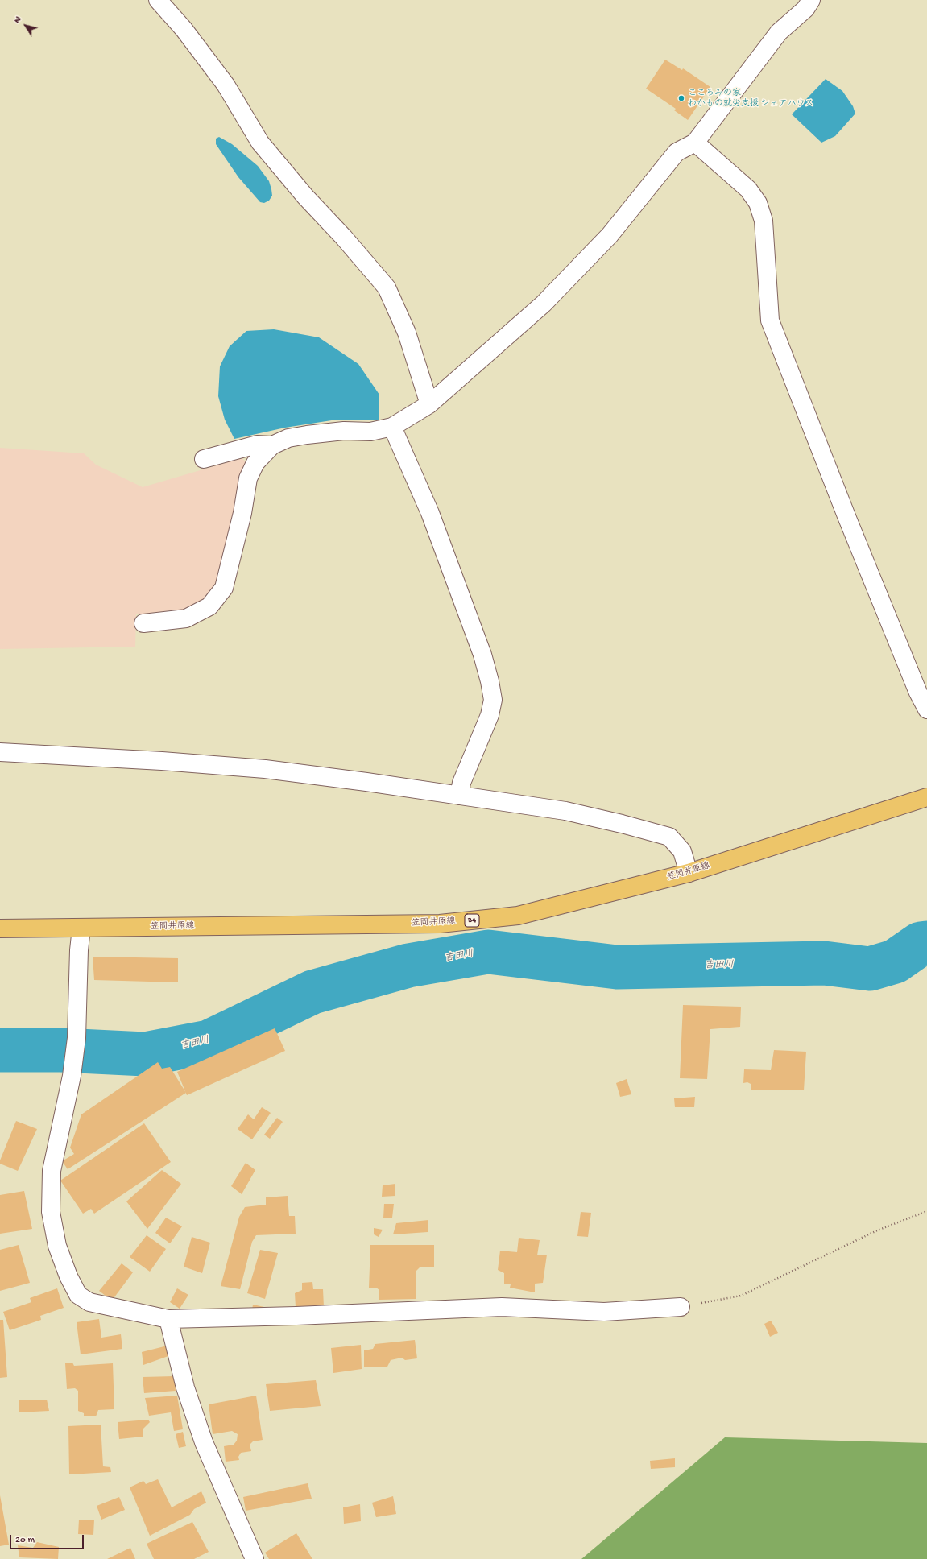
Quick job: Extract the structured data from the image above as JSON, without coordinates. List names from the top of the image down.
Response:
{
  "streets": {
    "main road": ["笠岡井原線", "34"]
  },
  "water": ["吉田川"],
  "places": ["こころみの家 わかもの就労支援 シェアハウス"],
  "scale_bar": "20 m",
  "north": "top left"
}
